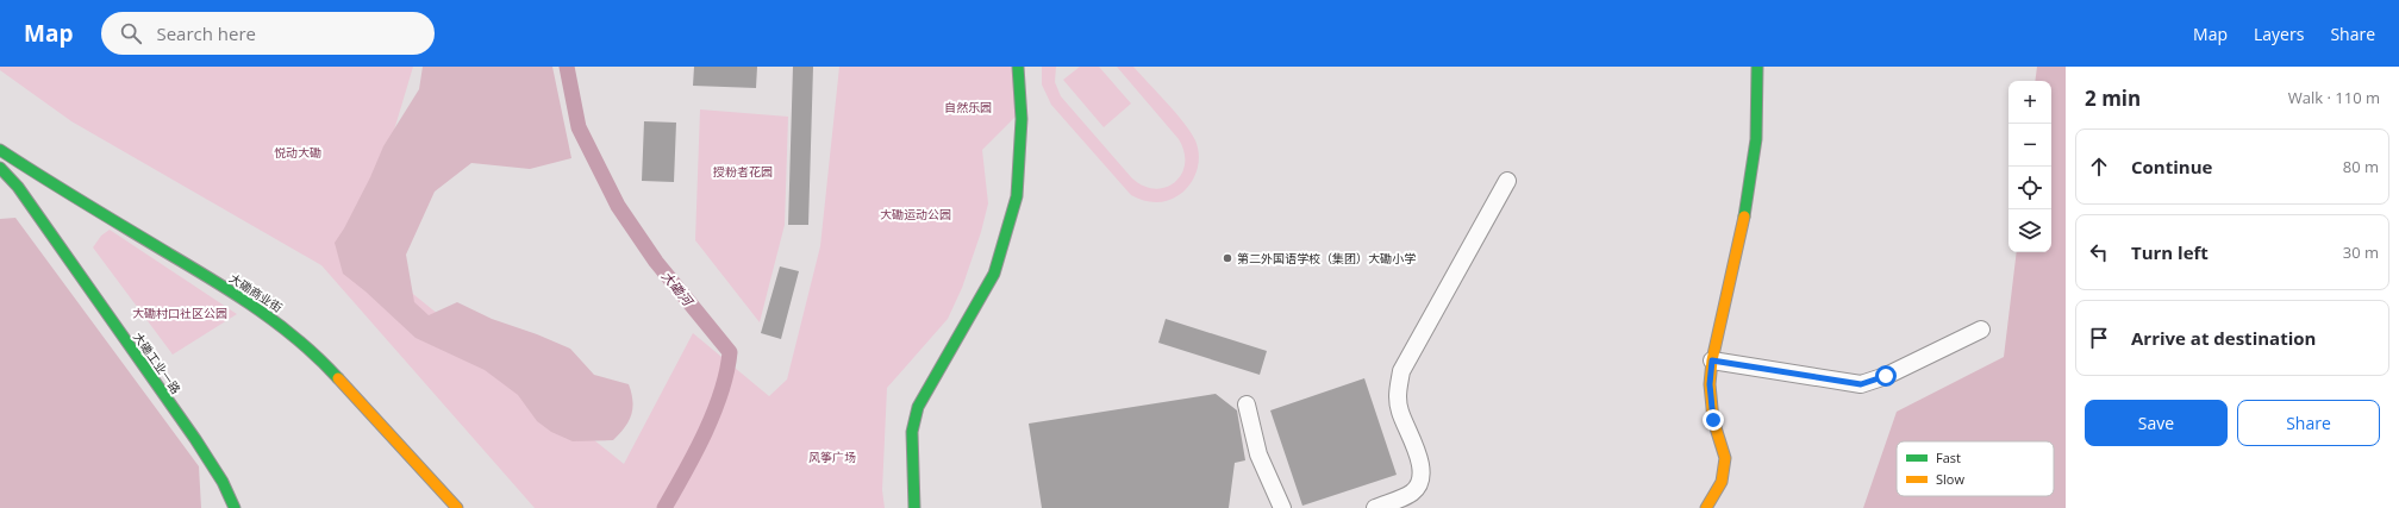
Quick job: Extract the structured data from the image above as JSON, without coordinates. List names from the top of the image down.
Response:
{
  "streets": {
    "street": ["大磡商业街", "大磡工业一路"]
  },
  "water": ["大磡河"],
  "parks": [
    "自然乐园",
    "悦动大磡",
    "授粉者花园",
    "大磡运动公园",
    "大磡村口社区公园",
    "风筝广场"
  ],
  "places": ["第二外国语学校（集团）大磡小学"],
  "legend": ["Fast", "Slow"],
  "page": {
    "header": "Map",
    "search": "Search here",
    "nav": ["Map", "Layers", "Share"],
    "heading": ["2 min", "Walk · 110 m"],
    "map_buttons": ["+", "−"],
    "list": [
      ["Continue", "80 m"],
      ["Turn left", "30 m"],
      "Arrive at destination"
    ],
    "buttons": ["Save", "Share"]
  }
}
